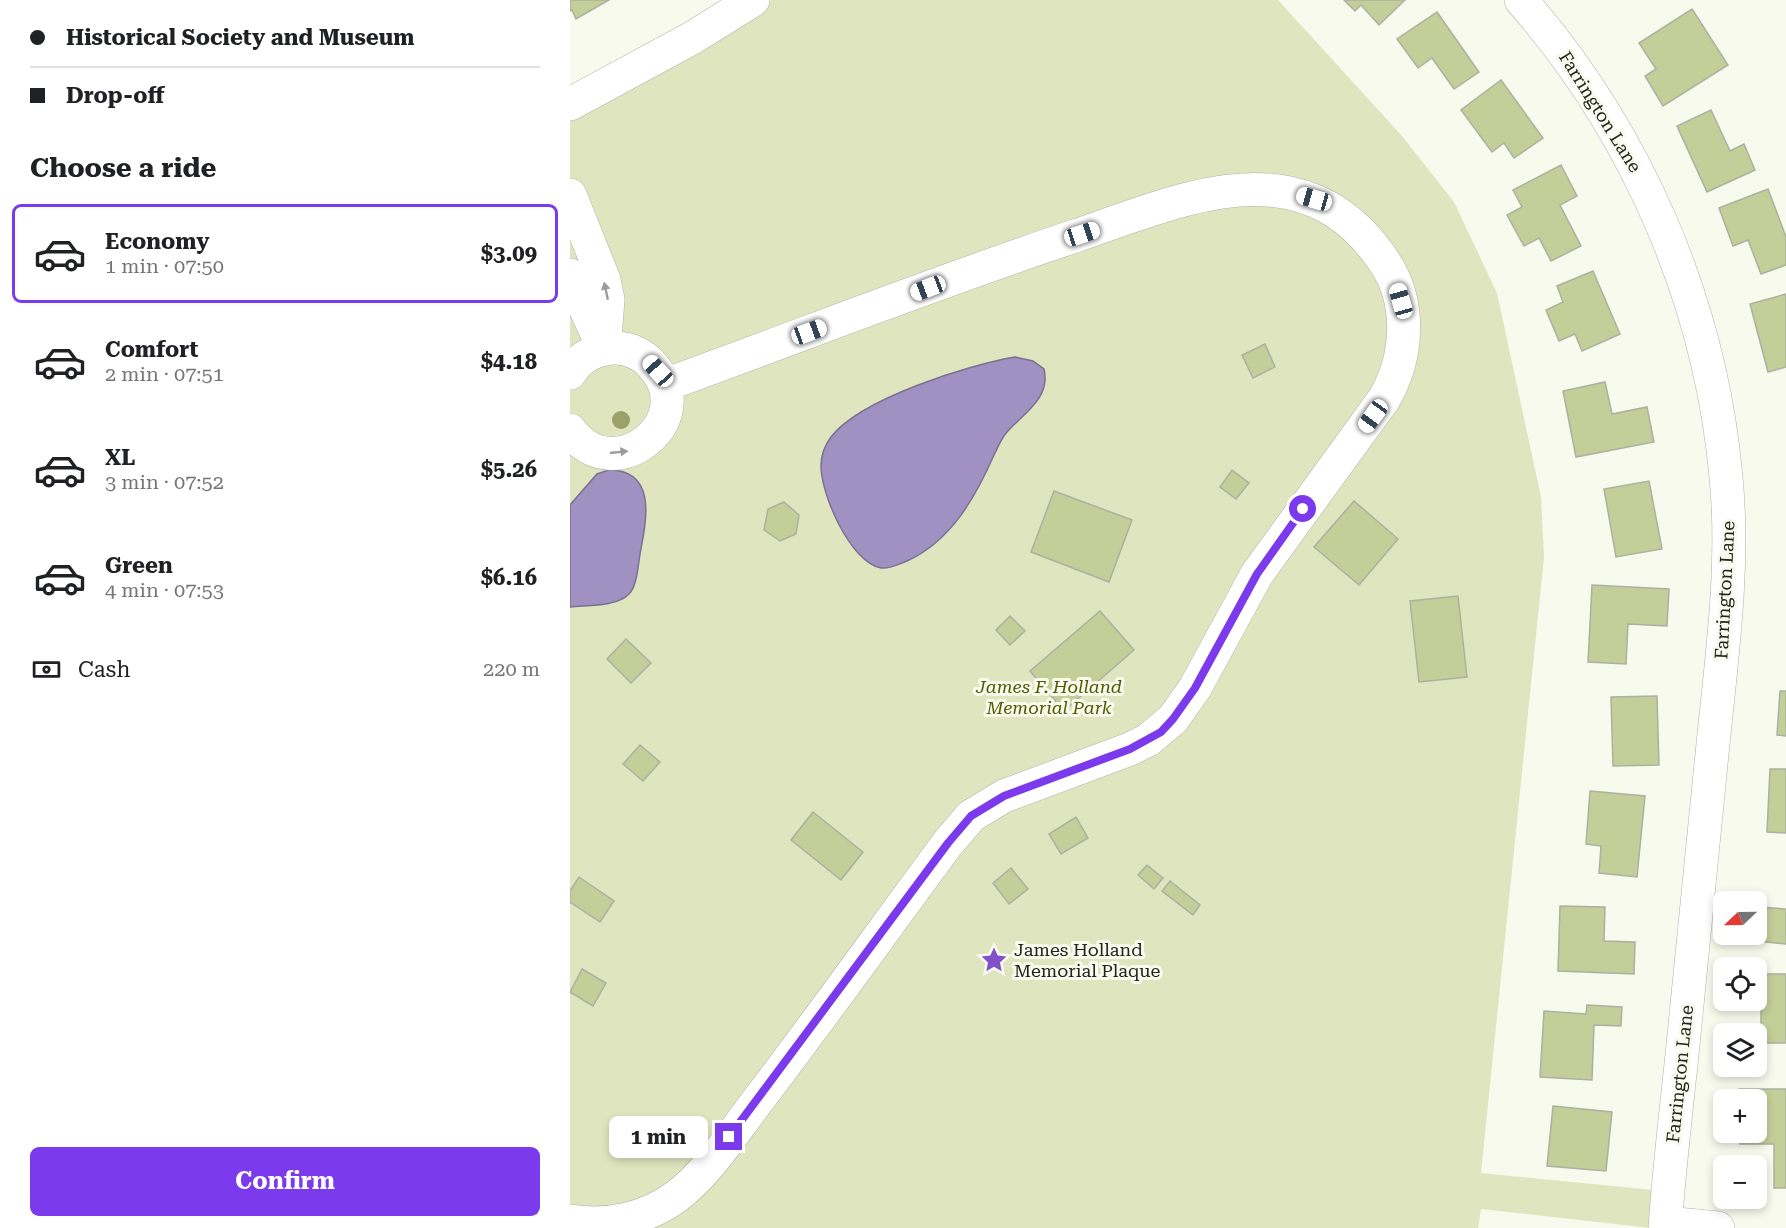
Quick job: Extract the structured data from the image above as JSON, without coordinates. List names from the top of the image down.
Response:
{
  "streets": {
    "street": ["Farrington Lane"]
  },
  "parks": ["James F. Holland Memorial Park"],
  "places": {
    "place": ["James Holland Memorial Plaque"]
  },
  "north": "left",
  "page": {
    "banner": ["Historical Society and Museum", "Drop-off"],
    "heading": "Choose a ride",
    "list": [
      {
        "name": "Economy",
        "note": "1 min · 07:50",
        "value": "$3.09"
      },
      {
        "name": "Comfort",
        "note": "2 min · 07:51",
        "value": "$4.18"
      },
      {
        "name": "XL",
        "note": "3 min · 07:52",
        "value": "$5.26"
      },
      {
        "name": "Green",
        "note": "4 min · 07:53",
        "value": "$6.16"
      }
    ],
    "pay": ["Cash", "220 m"],
    "map_buttons": ["+", "−"],
    "bubble": "1 min",
    "buttons": "Confirm"
  }
}
